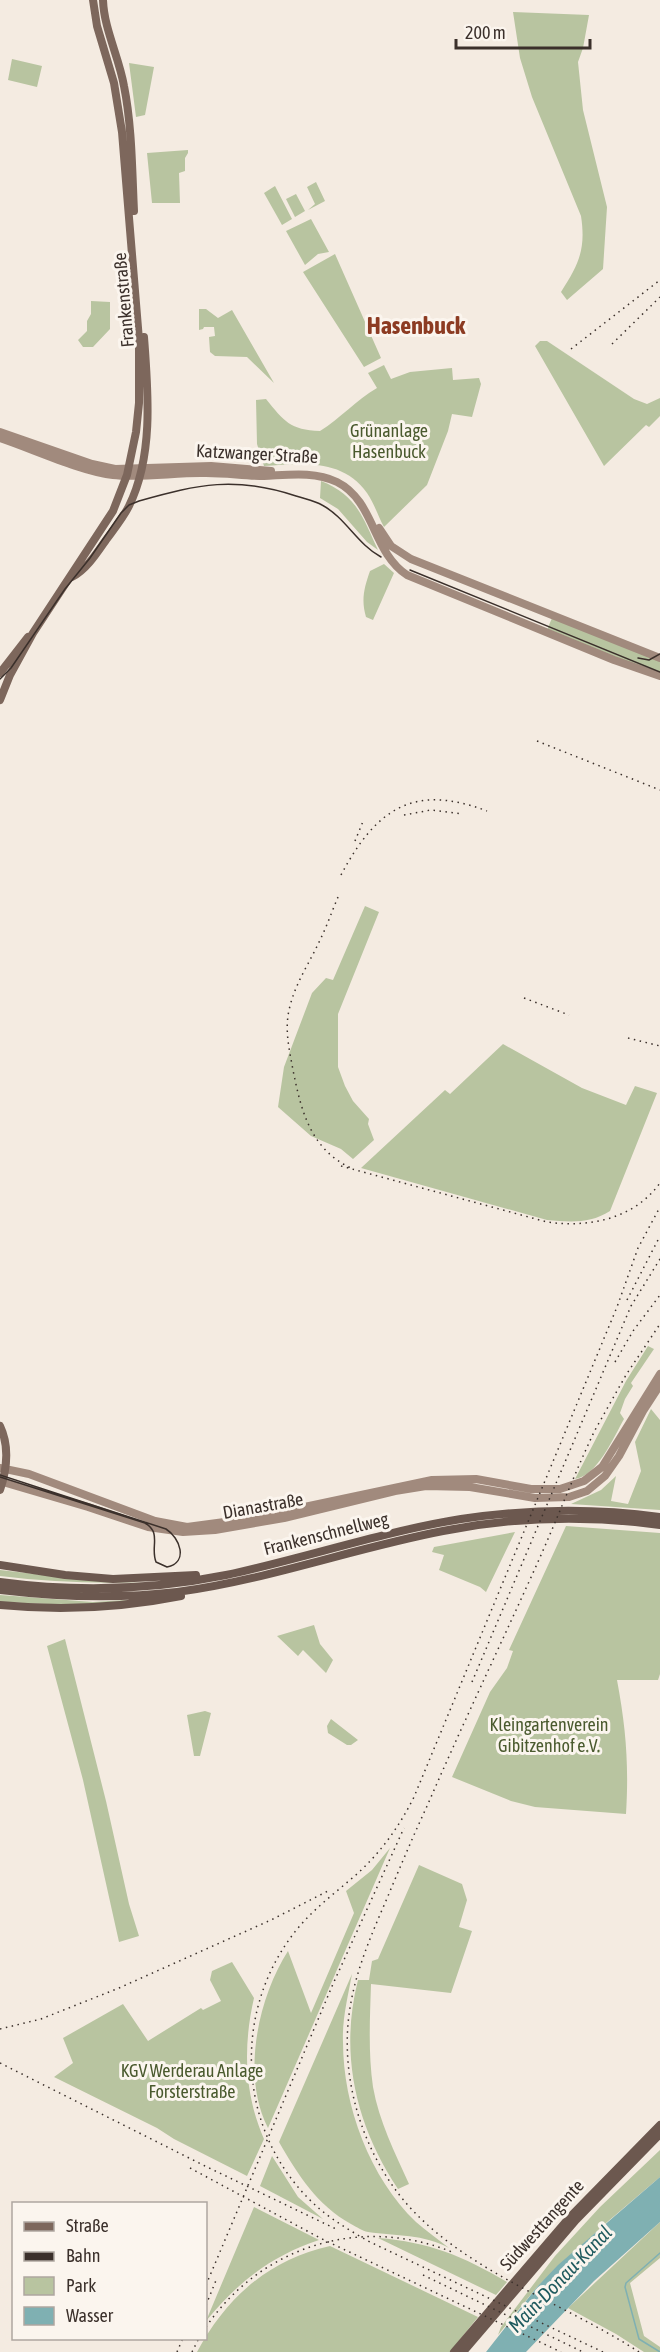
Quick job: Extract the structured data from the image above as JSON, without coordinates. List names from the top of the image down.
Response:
{
  "streets": {
    "highway": ["Frankenschnellweg", "Südwesttangente"],
    "main road": ["Frankenstraße", "Katzwanger Straße", "Dianastraße"]
  },
  "crossings": [
    ["Frankenstraße", "Katzwanger Straße"]
  ],
  "districts": ["Hasenbuck"],
  "water": ["Main-Donau-Kanal"],
  "parks": ["Grünanlage Hasenbuck", "Kleingartenverein Gibitzenhof e.V.", "KGV Werderau Anlage Forsterstraße"],
  "legend": [
    "Straße",
    "Bahn",
    "Park",
    "Wasser"
  ],
  "scale_bar": "200 m"
}
